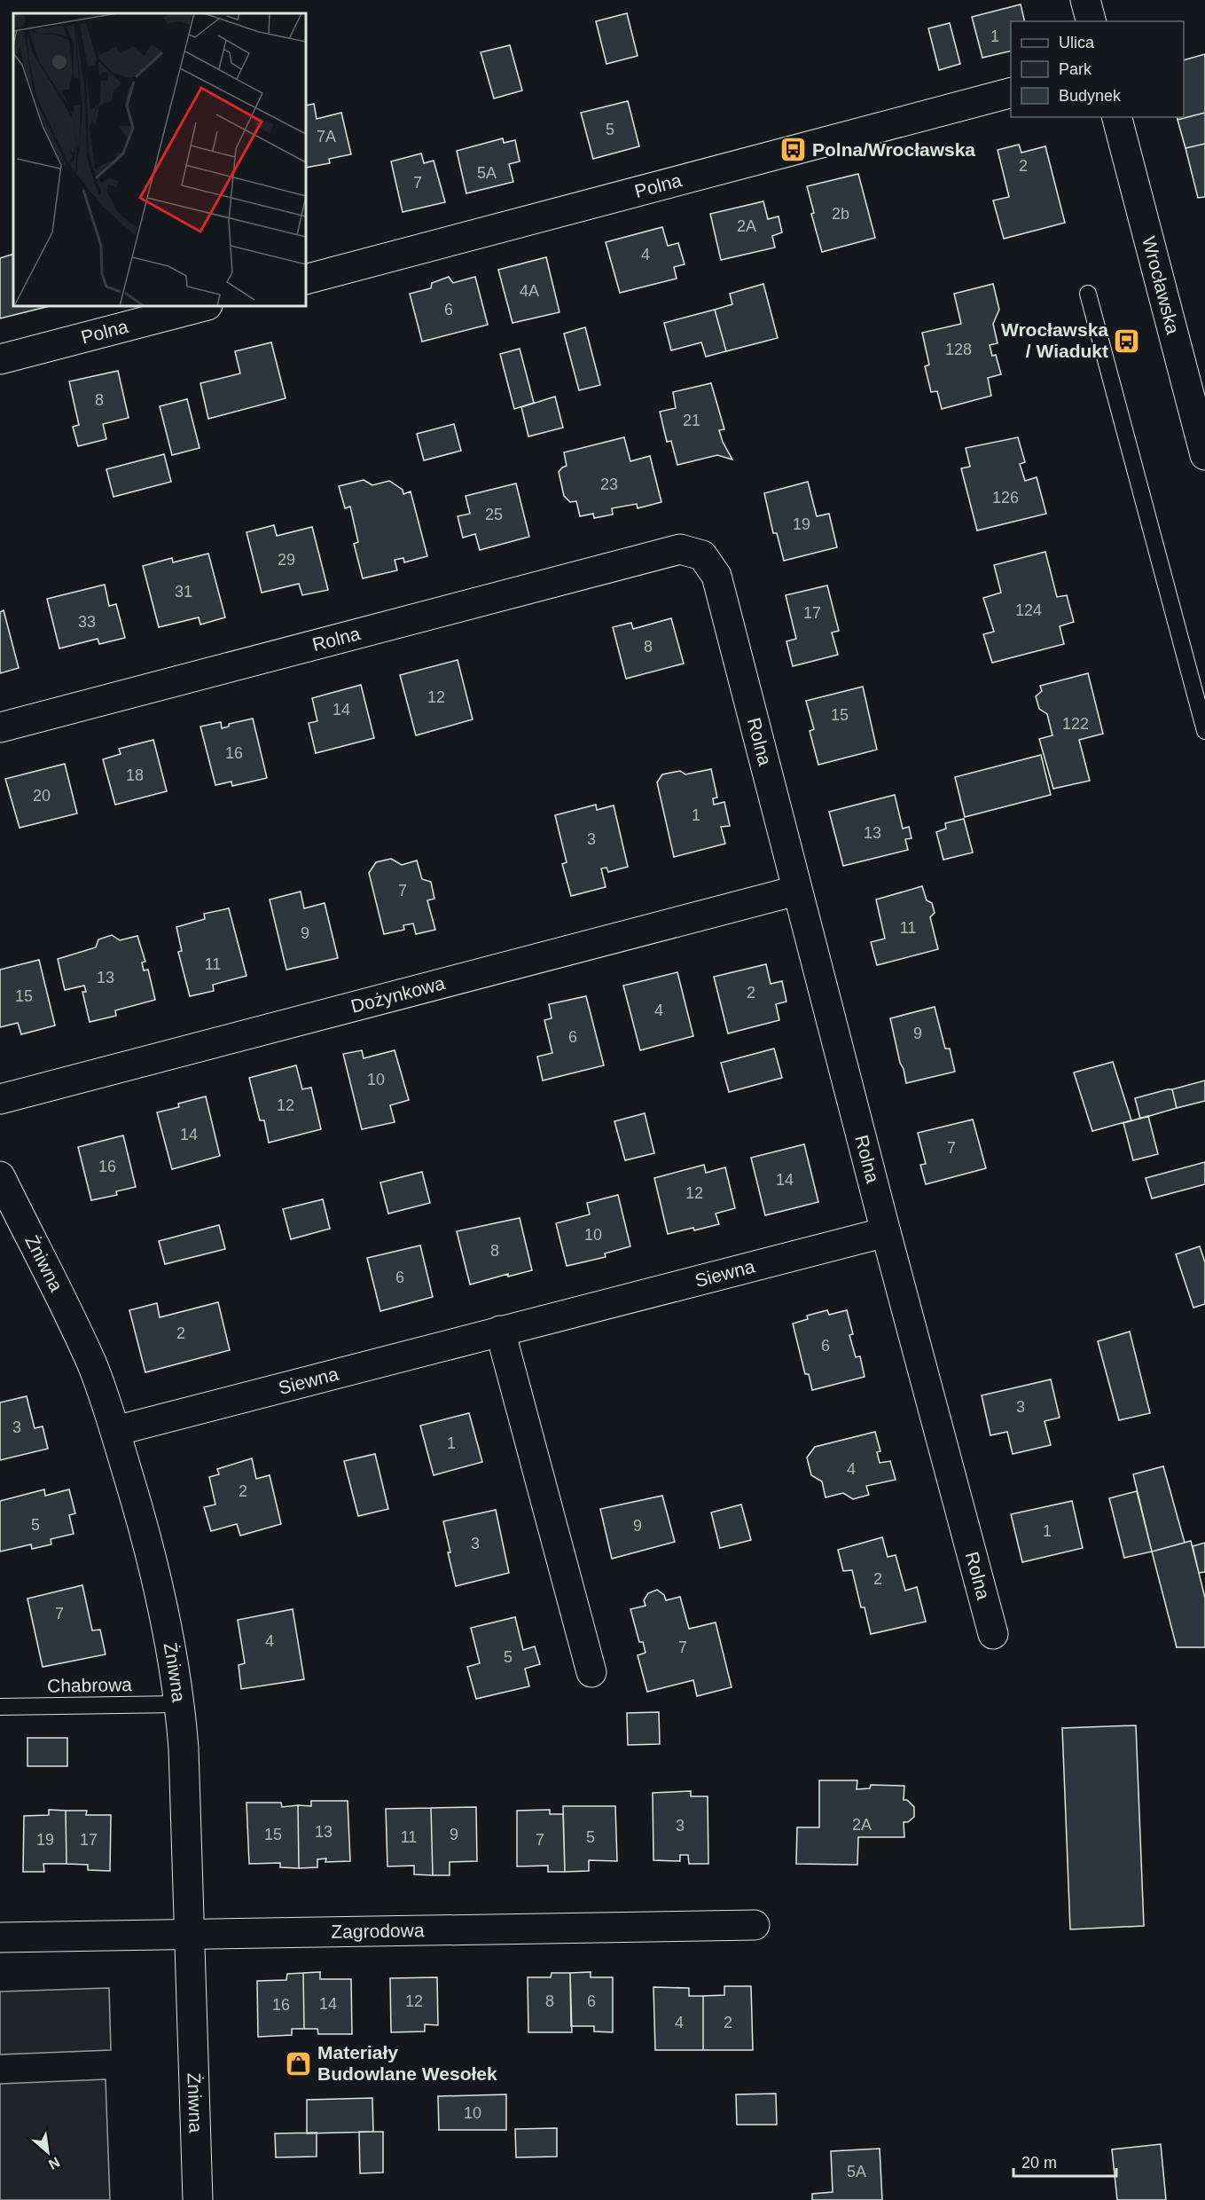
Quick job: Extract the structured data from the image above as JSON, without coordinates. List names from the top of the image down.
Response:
{
  "streets": {
    "street": [
      "Polna",
      "Wrocławska",
      "Rolna",
      "Dożynkowa",
      "Żniwna",
      "Siewna",
      "Zagrodowa"
    ],
    "lane": ["Chabrowa"]
  },
  "crossings": [
    ["Rolna", "Dożynkowa"],
    ["Rolna", "Siewna"],
    ["Żniwna", "Siewna"],
    ["Żniwna", "Chabrowa"],
    ["Żniwna", "Zagrodowa"]
  ],
  "places": {
    "bus stop": ["Polna/Wrocławska", "Wrocławska / Wiadukt"],
    "shop": ["Materiały Budowlane Wesołek"]
  },
  "house_numbers": [
    "1",
    "5",
    "7A",
    "2",
    "5A",
    "7",
    "2b",
    "2A",
    "4",
    "4A",
    "6",
    "128",
    "8",
    "21",
    "23",
    "126",
    "25",
    "19",
    "29",
    "31",
    "124",
    "17",
    "33",
    "8",
    "12",
    "14",
    "15",
    "122",
    "16",
    "18",
    "20",
    "1",
    "13",
    "3",
    "7",
    "11",
    "9",
    "11",
    "13",
    "2",
    "15",
    "4",
    "9",
    "6",
    "10",
    "12",
    "14",
    "7",
    "16",
    "14",
    "12",
    "10",
    "8",
    "6",
    "2",
    "6",
    "3",
    "3",
    "1",
    "4",
    "2",
    "5",
    "9",
    "1",
    "3",
    "2",
    "7",
    "4",
    "7",
    "5",
    "2A",
    "3",
    "13",
    "15",
    "9",
    "11",
    "5",
    "19",
    "17",
    "7",
    "12",
    "8",
    "6",
    "14",
    "16",
    "4",
    "2",
    "10",
    "5A"
  ],
  "legend": ["Ulica", "Park", "Budynek"],
  "scale_bar": "20 m",
  "north": "bottom right"
}
